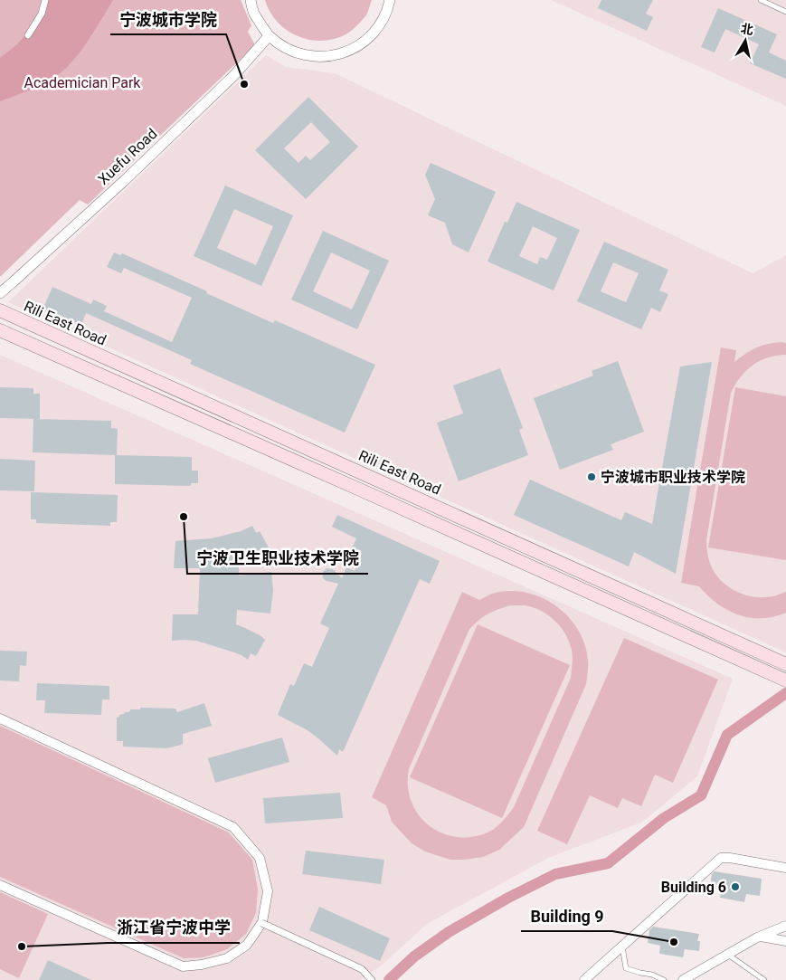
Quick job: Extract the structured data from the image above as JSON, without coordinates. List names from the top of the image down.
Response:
{
  "streets": {
    "main road": ["Rili East Road"],
    "street": ["Xuefu Road"]
  },
  "parks": ["Academician Park"],
  "places": [
    "宁波城市学院",
    "宁波城市职业技术学院",
    "宁波卫生职业技术学院",
    "Building 6",
    "Building 9",
    "浙江省宁波中学"
  ],
  "north": "top"
}
